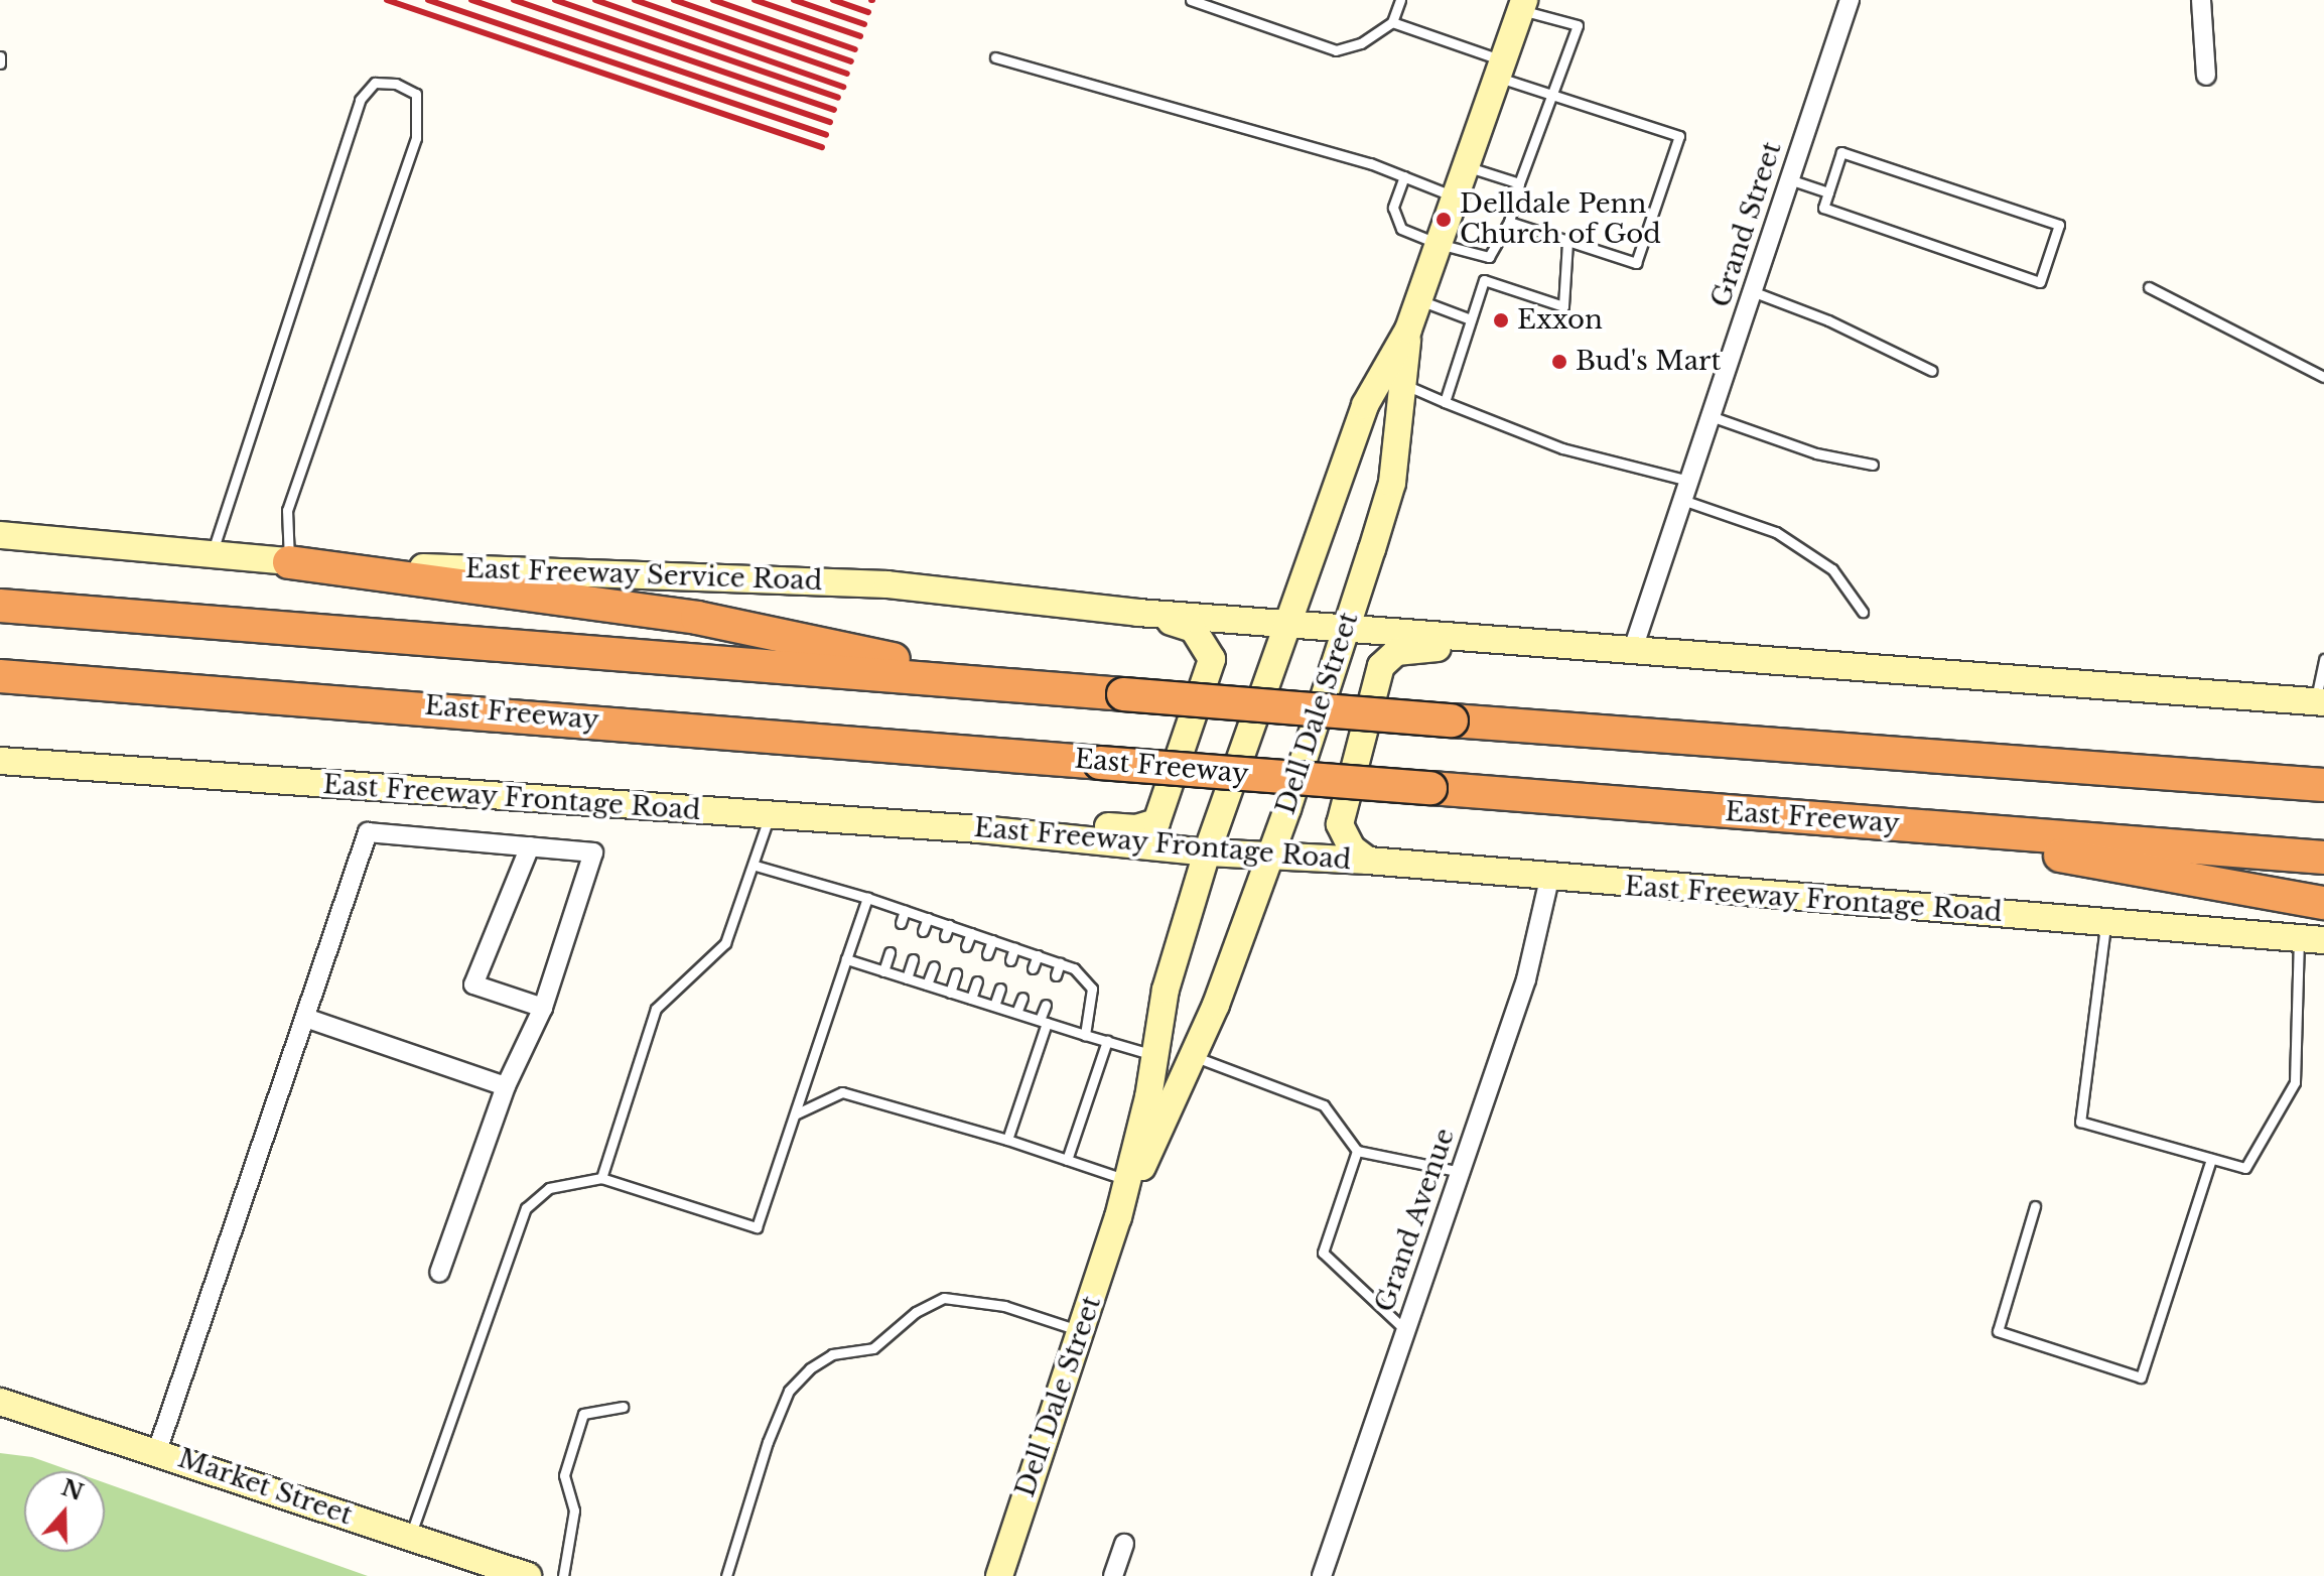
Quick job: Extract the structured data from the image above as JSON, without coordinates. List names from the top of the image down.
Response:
{
  "streets": {
    "highway": ["East Freeway"],
    "main road": [
      "East Freeway Service Road",
      "Dell Dale Street",
      "East Freeway Frontage Road",
      "Market Street"
    ],
    "street": ["Grand Street", "Grand Avenue"]
  },
  "crossings": [
    ["East Freeway Service Road", "Dell Dale Street"],
    ["Dell Dale Street", "East Freeway Frontage Road"],
    ["East Freeway Frontage Road", "Grand Avenue"]
  ],
  "places": ["Delldale Penn Church of God", "Exxon", "Bud's Mart"],
  "north": "top"
}
